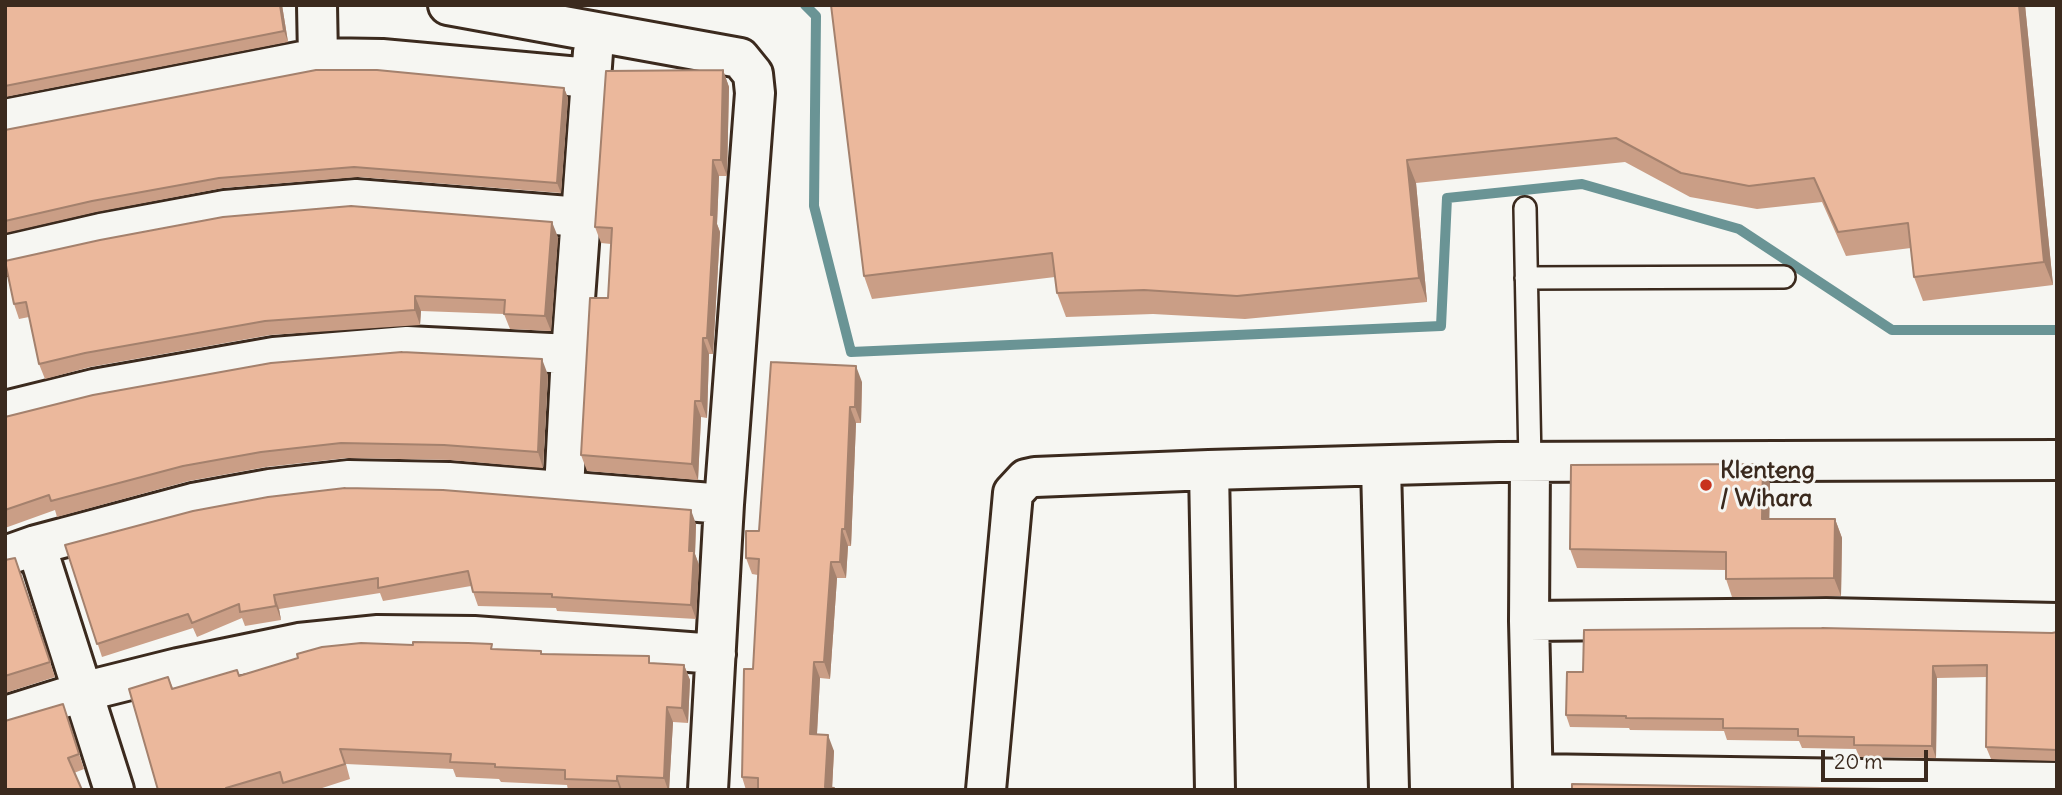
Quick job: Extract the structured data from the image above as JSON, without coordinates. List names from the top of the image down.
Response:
{
  "places": ["Klenteng / Wihara"],
  "scale_bar": "20 m"
}
